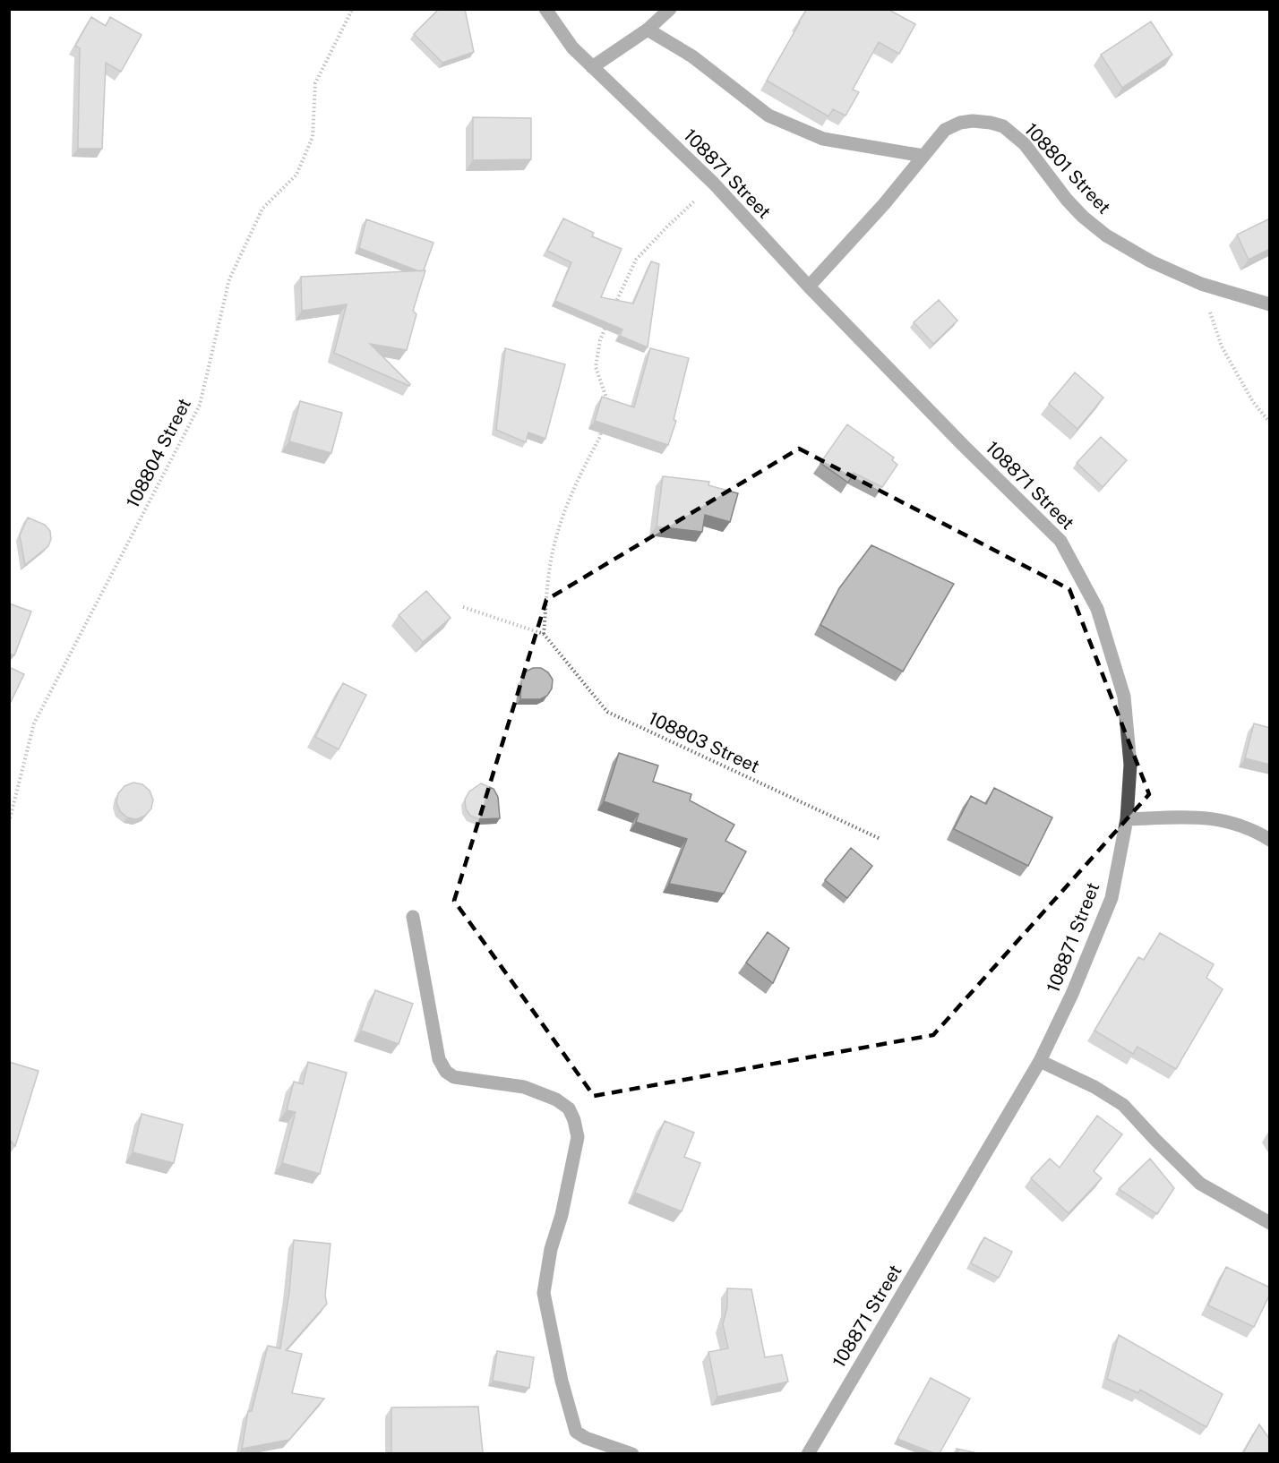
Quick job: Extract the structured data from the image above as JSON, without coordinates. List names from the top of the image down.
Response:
{
  "streets": {
    "street": ["108801 Street", "108871 Street"],
    "path": ["108804 Street", "108803 Street"]
  },
  "crossings": [
    ["108801 Street", "108871 Street"]
  ]
}
